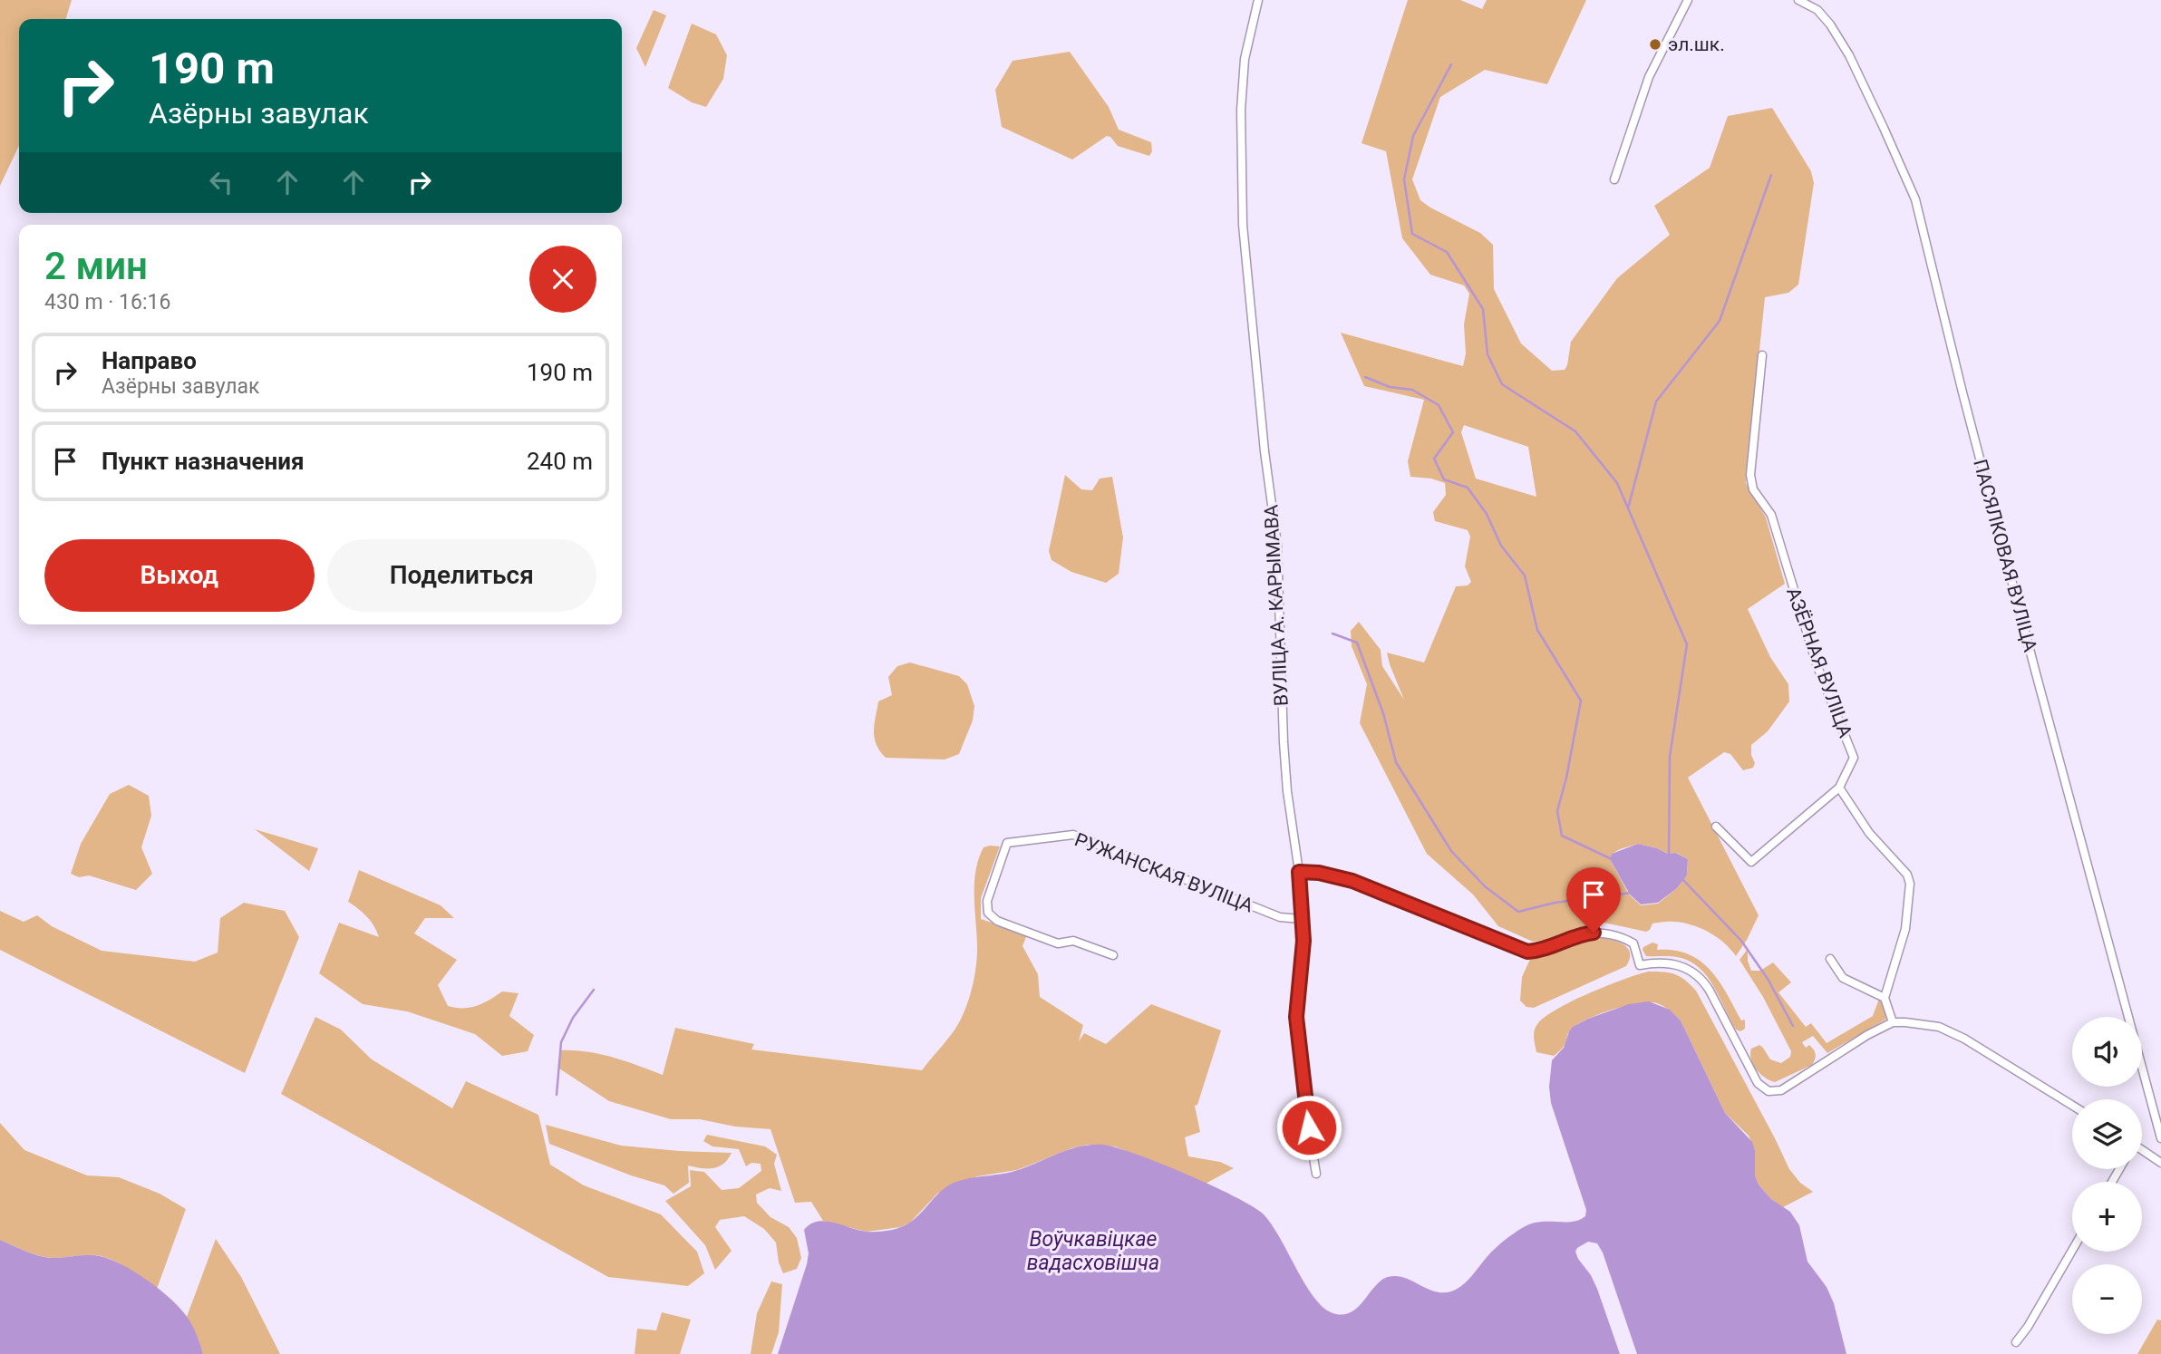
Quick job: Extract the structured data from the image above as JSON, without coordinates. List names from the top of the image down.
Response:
{
  "streets": {
    "street": [
      "ПАСЯЛКОВАЯ ВУЛІЦА",
      "ВУЛІЦА А. КАРЫМАВА",
      "АЗЁРНАЯ ВУЛІЦА",
      "РУЖАНСКАЯ ВУЛІЦА"
    ]
  },
  "crossings": [
    ["ВУЛІЦА А. КАРЫМАВА", "РУЖАНСКАЯ ВУЛІЦА"]
  ],
  "water": ["Воўчкавіцкае вадасховішча"],
  "places": ["эл.шк."],
  "page": {
    "turn": ["190 m", "Азёрны завулак"],
    "heading": ["2 мин", "430 m · 16:16"],
    "list": [
      {
        "name": "Направо",
        "note": "Азёрны завулак",
        "value": "190 m"
      },
      {
        "name": "Пункт назначения",
        "value": "240 m"
      }
    ],
    "buttons": ["Выход", "Поделиться"],
    "map_buttons": ["+", "−"]
  }
}
